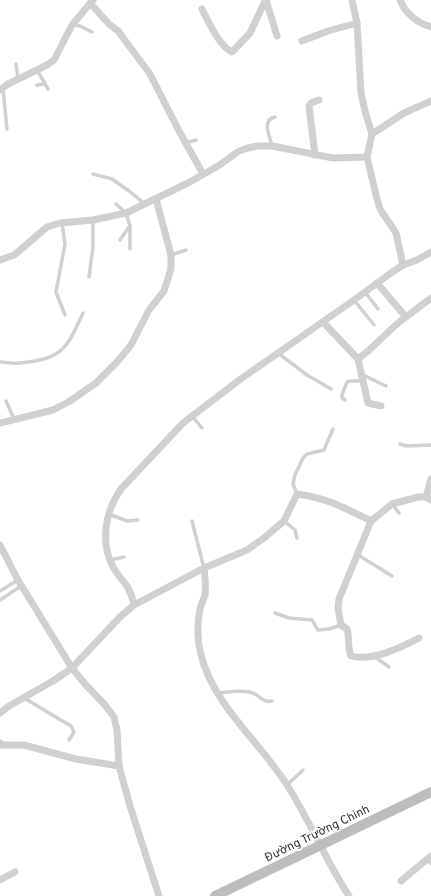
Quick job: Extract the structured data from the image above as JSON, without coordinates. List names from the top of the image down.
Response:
{
  "streets": {
    "main road": ["Đường Trường Chinh"]
  }
}
